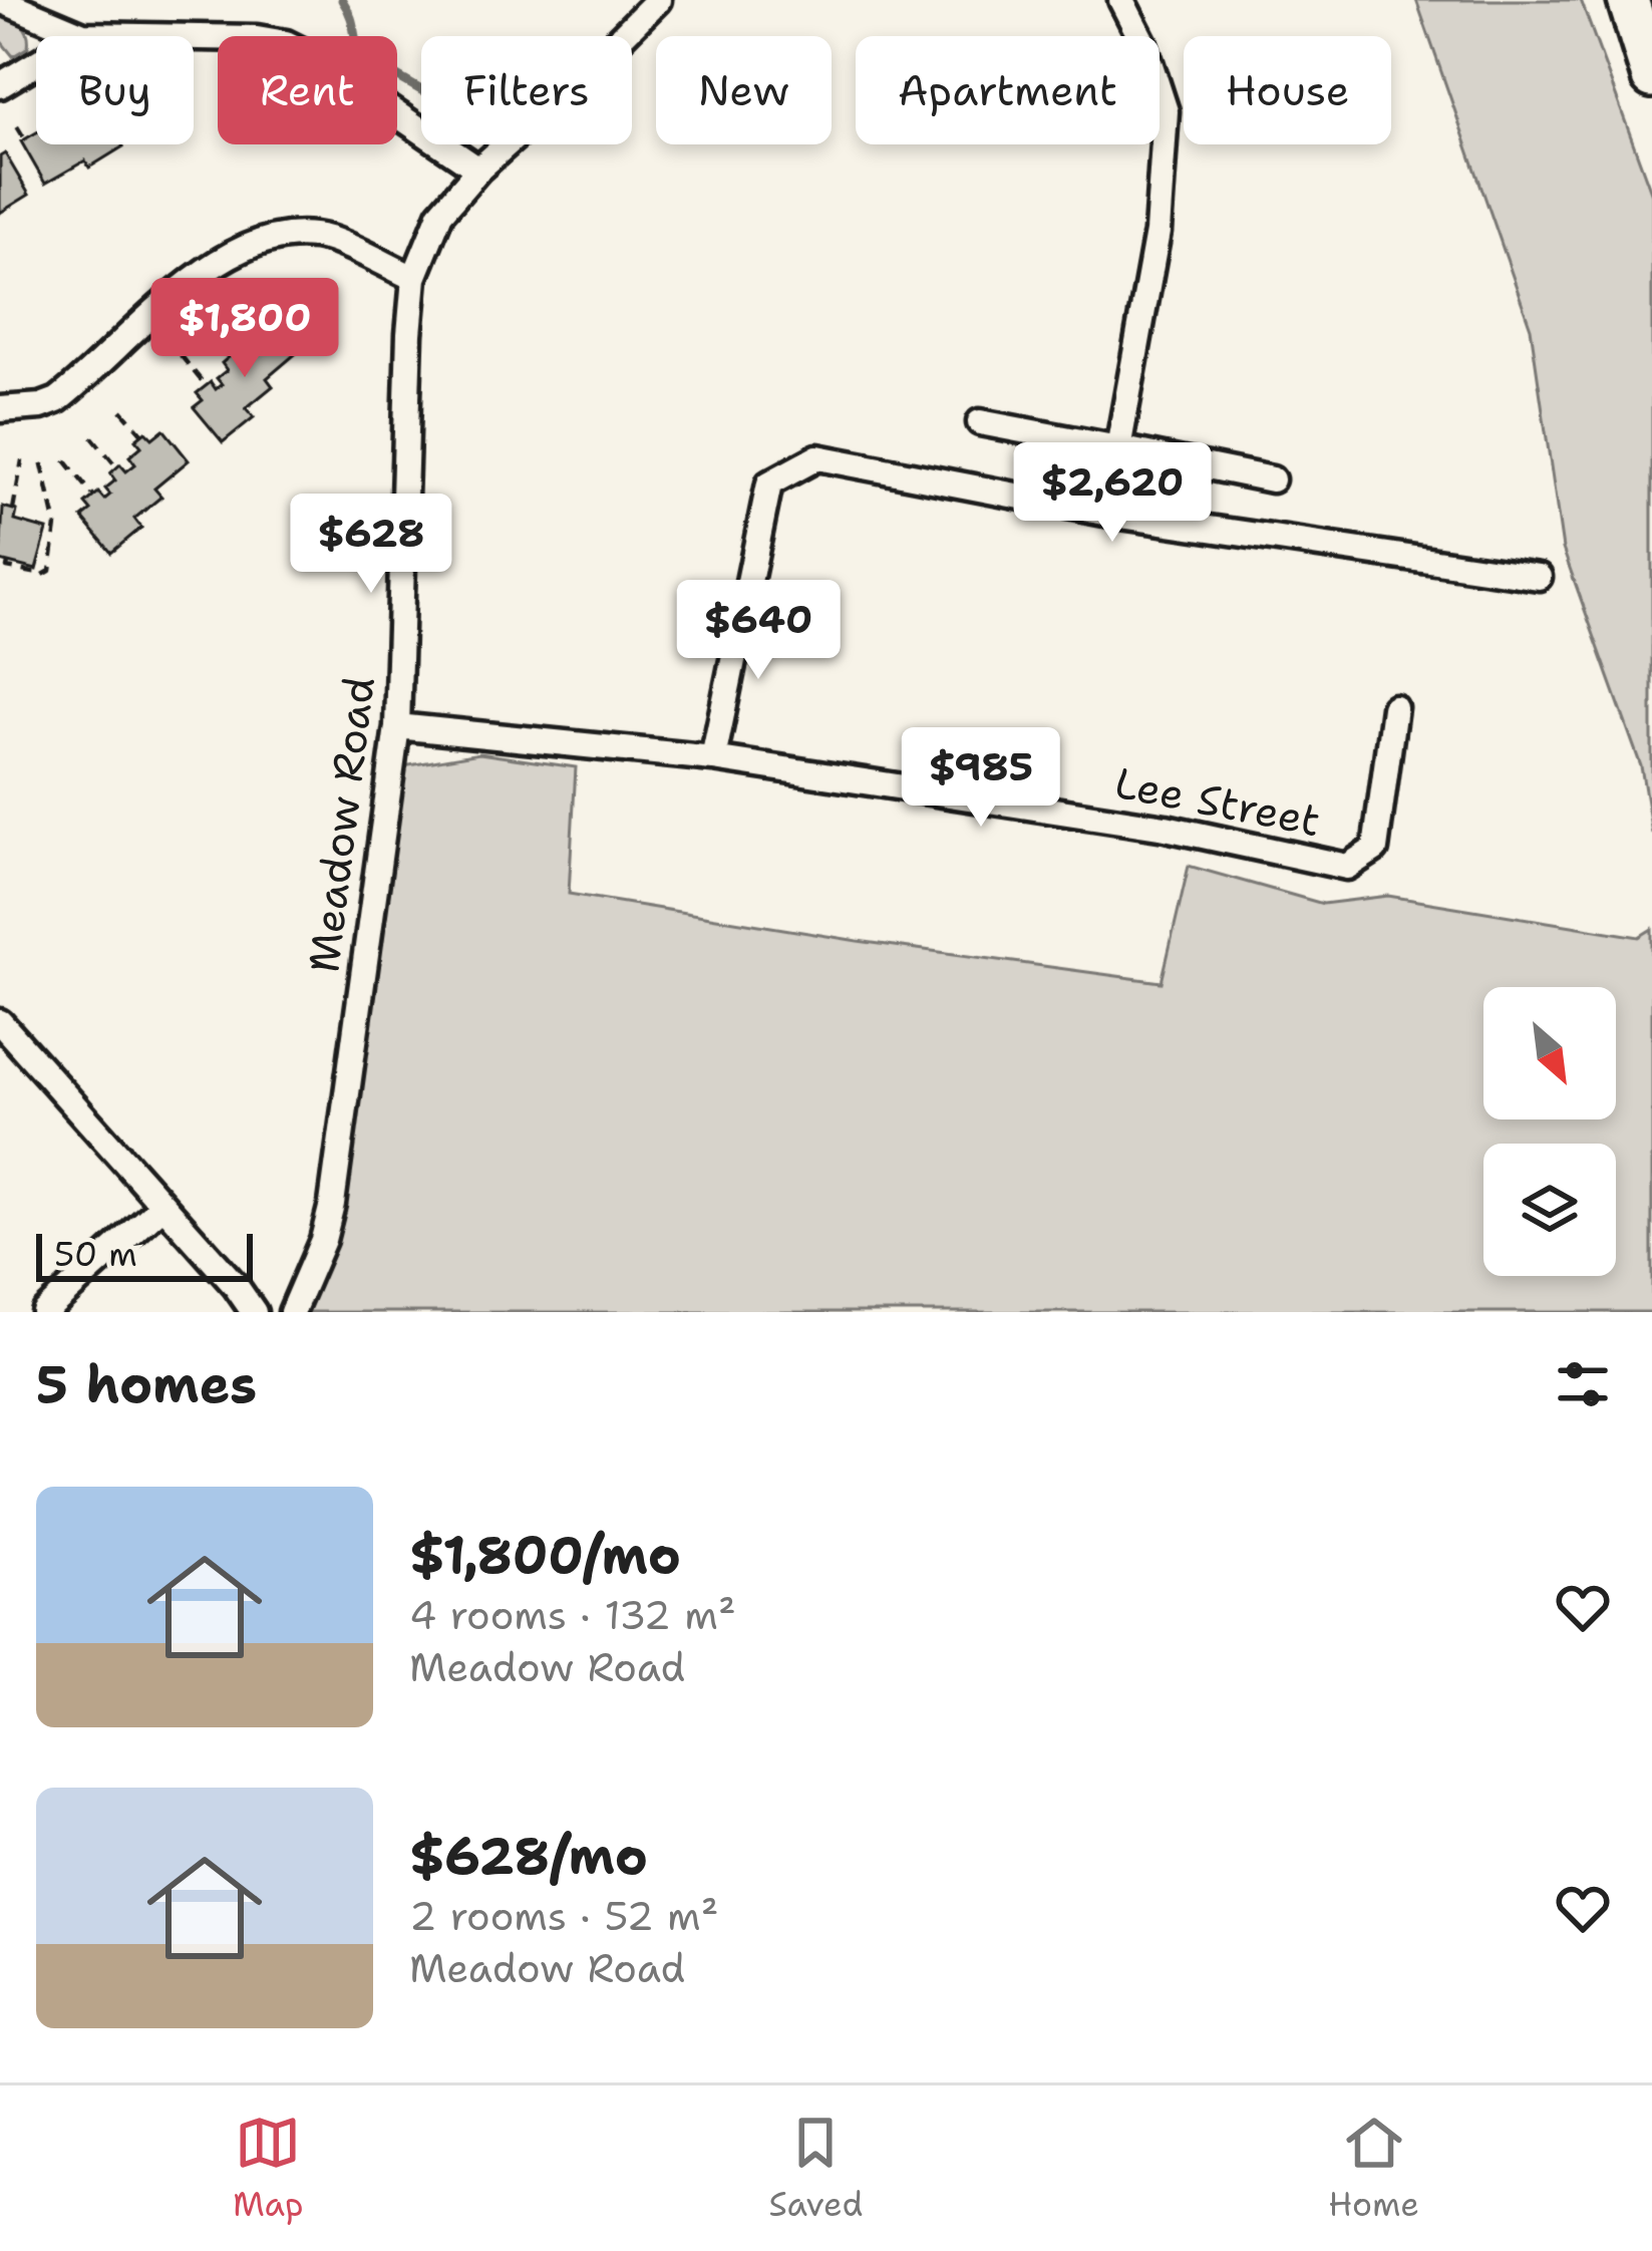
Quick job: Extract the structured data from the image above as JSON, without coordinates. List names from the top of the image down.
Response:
{
  "streets": {
    "street": ["Lee Street", "Meadow Road"]
  },
  "crossings": [
    ["Lee Street", "Meadow Road"]
  ],
  "scale_bar": "50 m",
  "north": "bottom right",
  "page": {
    "chip": [
      "Buy",
      "Rent",
      "Filters",
      "New",
      "Apartment",
      "House"
    ],
    "price": [
      "$1,800",
      "$2,620",
      "$628",
      "$640",
      "$985"
    ],
    "scale": "50 m",
    "heading": "5 homes",
    "list": [
      {
        "name": "$1,800/mo",
        "note": "4 rooms · 132 m² · Meadow Road"
      },
      {
        "name": "$628/mo",
        "note": "2 rooms · 52 m² · Meadow Road"
      }
    ],
    "tabs": ["Map", "Saved", "Home"]
  }
}
